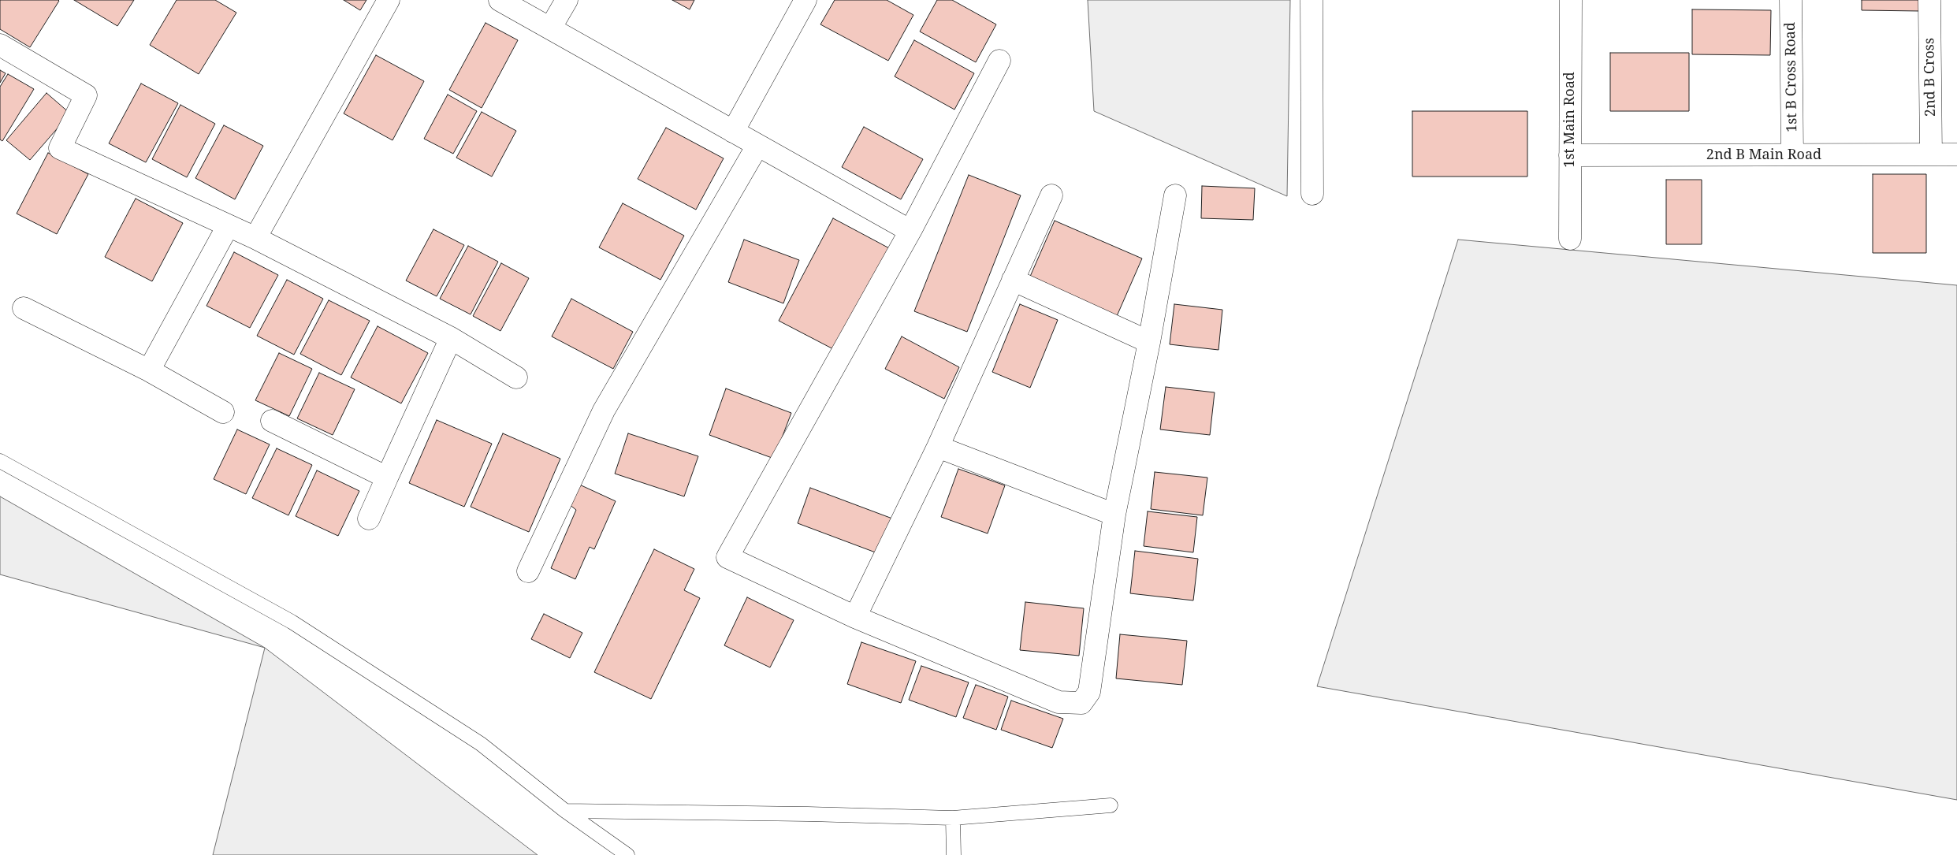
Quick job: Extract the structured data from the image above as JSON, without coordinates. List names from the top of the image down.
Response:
{
  "streets": {
    "street": [
      "1st B Cross Road",
      "2nd B Cross",
      "1st Main Road",
      "2nd B Main Road"
    ]
  },
  "crossings": [
    ["1st B Cross Road", "2nd B Main Road"],
    ["2nd B Cross", "2nd B Main Road"],
    ["1st Main Road", "2nd B Main Road"]
  ]
}
